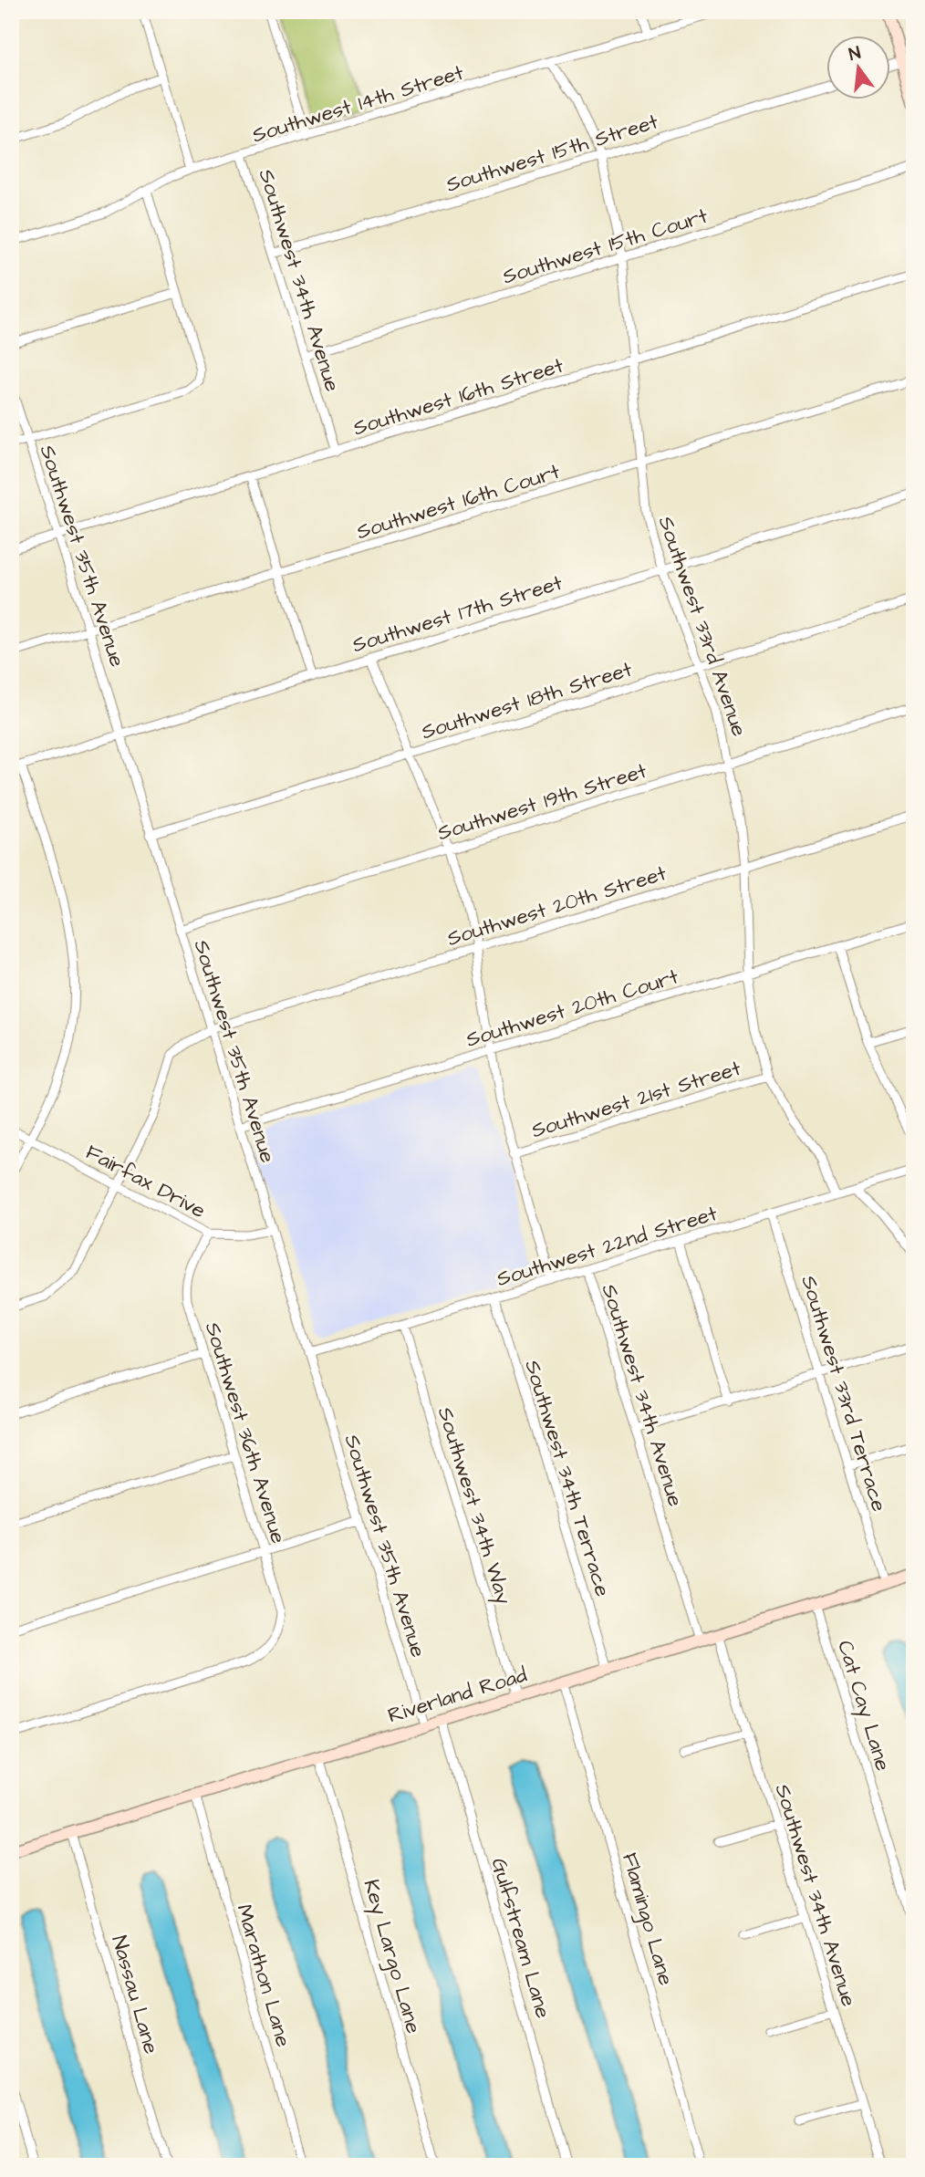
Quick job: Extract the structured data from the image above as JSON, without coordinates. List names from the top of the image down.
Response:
{
  "streets": {
    "street": [
      "Southwest 14th Street",
      "Southwest 15th Street",
      "Southwest 15th Court",
      "Southwest 34th Avenue",
      "Southwest 16th Street",
      "Southwest 16th Court",
      "Southwest 35th Avenue",
      "Southwest 17th Street",
      "Southwest 33rd Avenue",
      "Southwest 18th Street",
      "Southwest 19th Street",
      "Southwest 20th Street",
      "Southwest 20th Court",
      "Southwest 21st Street",
      "Fairfax Drive",
      "Southwest 22nd Street",
      "Southwest 33rd Terrace",
      "Southwest 36th Avenue",
      "Southwest 34th Terrace",
      "Southwest 34th Way",
      "Riverland Road",
      "Cat Cay Lane",
      "Flamingo Lane",
      "Gulfstream Lane",
      "Key Largo Lane",
      "Marathon Lane",
      "Nassau Lane"
    ]
  },
  "crossings": [
    ["Southwest 14th Street", "Southwest 34th Avenue"],
    ["Southwest 14th Street", "Southwest 33rd Avenue"],
    ["Southwest 15th Street", "Southwest 34th Avenue"],
    ["Southwest 15th Street", "Southwest 33rd Avenue"],
    ["Southwest 15th Court", "Southwest 34th Avenue"],
    ["Southwest 15th Court", "Southwest 33rd Avenue"],
    ["Southwest 34th Avenue", "Southwest 16th Street"],
    ["Southwest 34th Avenue", "Southwest 22nd Street"],
    ["Southwest 34th Avenue", "Riverland Road"],
    ["Southwest 16th Street", "Southwest 35th Avenue"],
    ["Southwest 16th Street", "Southwest 33rd Avenue"],
    ["Southwest 16th Court", "Southwest 35th Avenue"],
    ["Southwest 16th Court", "Southwest 33rd Avenue"],
    ["Southwest 35th Avenue", "Southwest 17th Street"],
    ["Southwest 35th Avenue", "Southwest 18th Street"],
    ["Southwest 35th Avenue", "Southwest 19th Street"],
    ["Southwest 35th Avenue", "Southwest 20th Street"],
    ["Southwest 35th Avenue", "Southwest 20th Court"],
    ["Southwest 35th Avenue", "Fairfax Drive"],
    ["Southwest 35th Avenue", "Southwest 22nd Street"],
    ["Southwest 35th Avenue", "Riverland Road"],
    ["Southwest 17th Street", "Southwest 33rd Avenue"],
    ["Southwest 33rd Avenue", "Southwest 18th Street"],
    ["Southwest 33rd Avenue", "Southwest 19th Street"],
    ["Southwest 33rd Avenue", "Southwest 20th Street"],
    ["Southwest 33rd Avenue", "Southwest 20th Court"],
    ["Southwest 33rd Avenue", "Southwest 21st Street"],
    ["Southwest 33rd Avenue", "Southwest 22nd Street"],
    ["Fairfax Drive", "Southwest 36th Avenue"],
    ["Southwest 22nd Street", "Southwest 33rd Terrace"],
    ["Southwest 22nd Street", "Southwest 34th Terrace"],
    ["Southwest 22nd Street", "Southwest 34th Way"],
    ["Southwest 33rd Terrace", "Riverland Road"],
    ["Southwest 34th Terrace", "Riverland Road"],
    ["Southwest 34th Way", "Riverland Road"],
    ["Riverland Road", "Cat Cay Lane"],
    ["Riverland Road", "Flamingo Lane"],
    ["Riverland Road", "Gulfstream Lane"],
    ["Riverland Road", "Key Largo Lane"],
    ["Riverland Road", "Marathon Lane"],
    ["Riverland Road", "Nassau Lane"]
  ],
  "north": "top"
}
